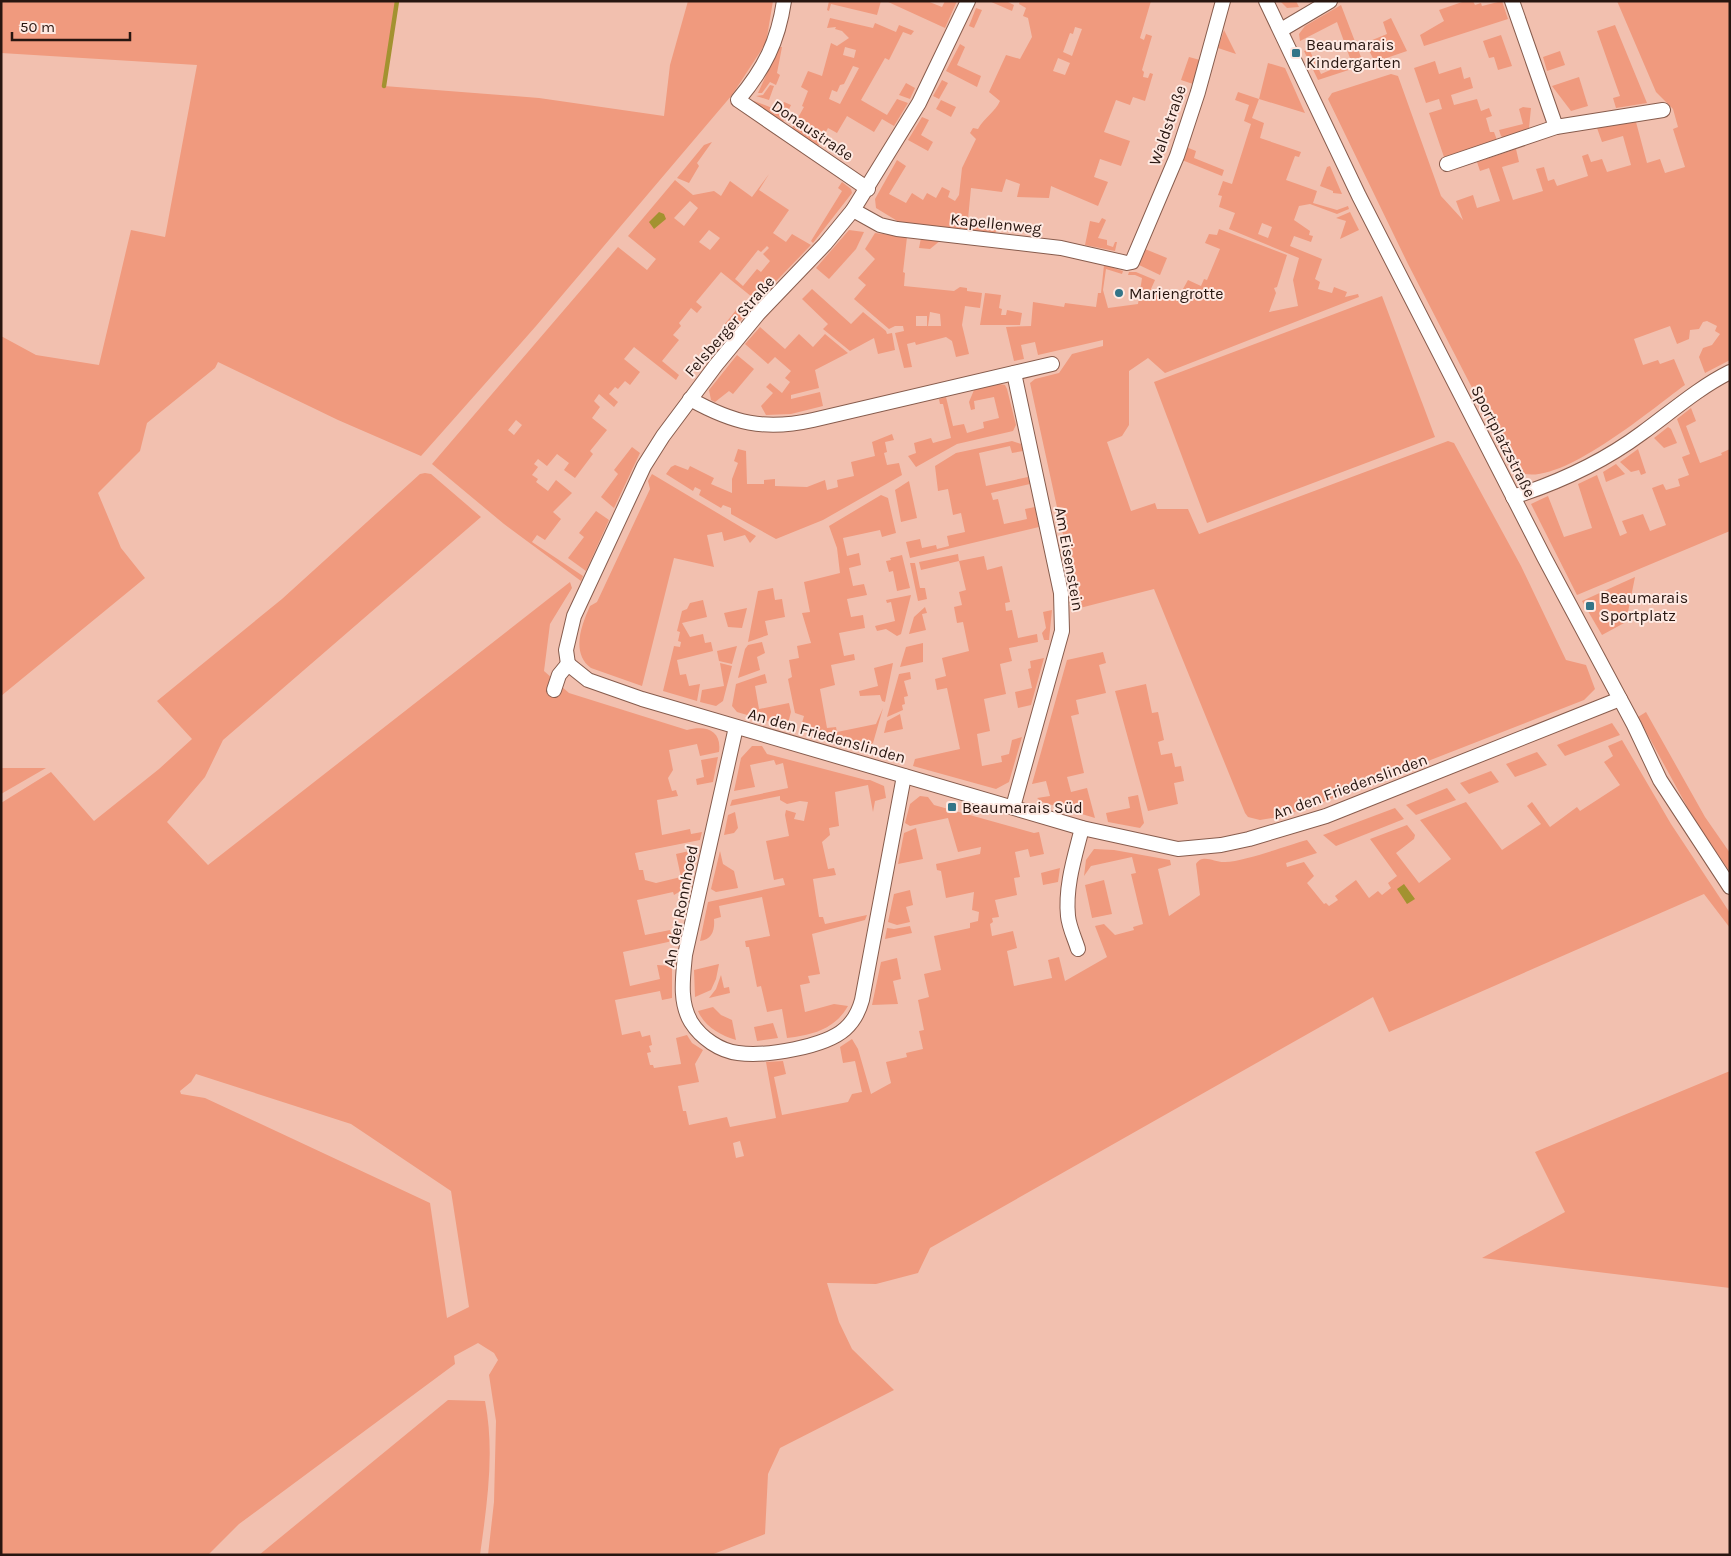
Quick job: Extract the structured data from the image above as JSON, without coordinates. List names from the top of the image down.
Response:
{
  "streets": {
    "street": [
      "Waldstraße",
      "Donaustraße",
      "Kapellenweg",
      "Felsberger Straße",
      "Sportplatzstraße",
      "Am Eisenstein",
      "An den Friedenslinden",
      "An der Ronnhoed"
    ]
  },
  "crossings": [
    ["Waldstraße", "Kapellenweg"],
    ["Donaustraße", "Felsberger Straße"],
    ["Kapellenweg", "Felsberger Straße"],
    ["Felsberger Straße", "An den Friedenslinden"],
    ["Sportplatzstraße", "An den Friedenslinden"],
    ["Am Eisenstein", "An den Friedenslinden"],
    ["An den Friedenslinden", "An der Ronnhoed"]
  ],
  "places": {
    "transit": ["Beaumarais Kindergarten", "Beaumarais Sportplatz", "Beaumarais Süd"],
    "other": ["Mariengrotte"]
  },
  "scale_bar": "50 m"
}
